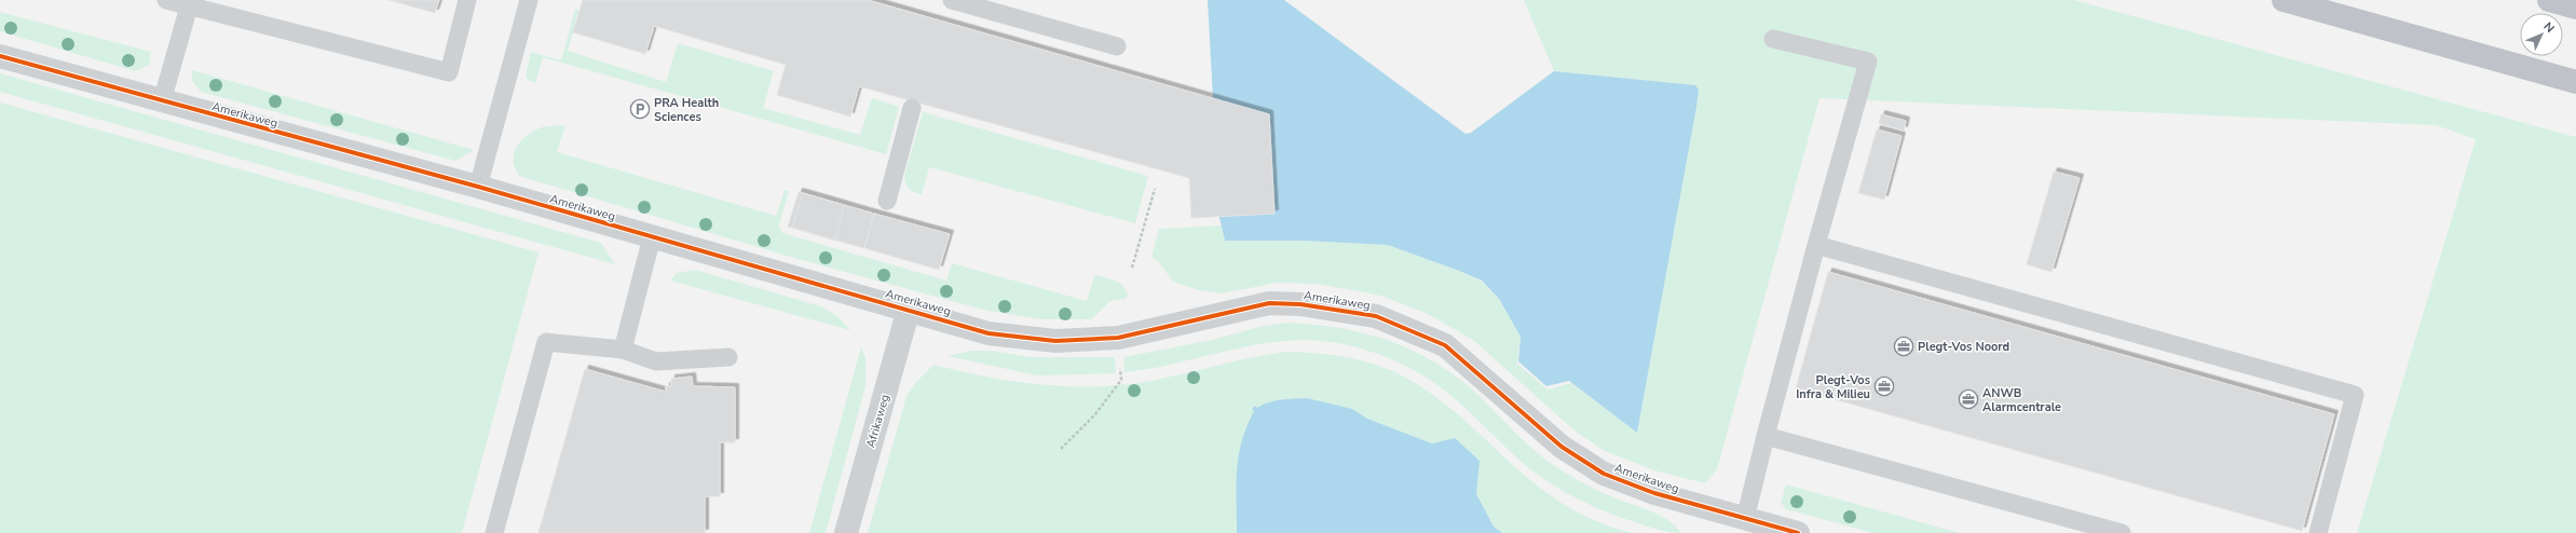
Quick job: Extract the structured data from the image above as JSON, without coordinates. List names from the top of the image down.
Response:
{
  "streets": {
    "street": ["Amerikaweg", "Afrikaweg"]
  },
  "crossings": [
    ["Amerikaweg", "Afrikaweg"]
  ],
  "places": {
    "parking": ["PRA Health Sciences"],
    "office": ["Plegt-Vos Noord", "Plegt-Vos Infra & Milieu", "ANWB Alarmcentrale"]
  },
  "north": "top right"
}
